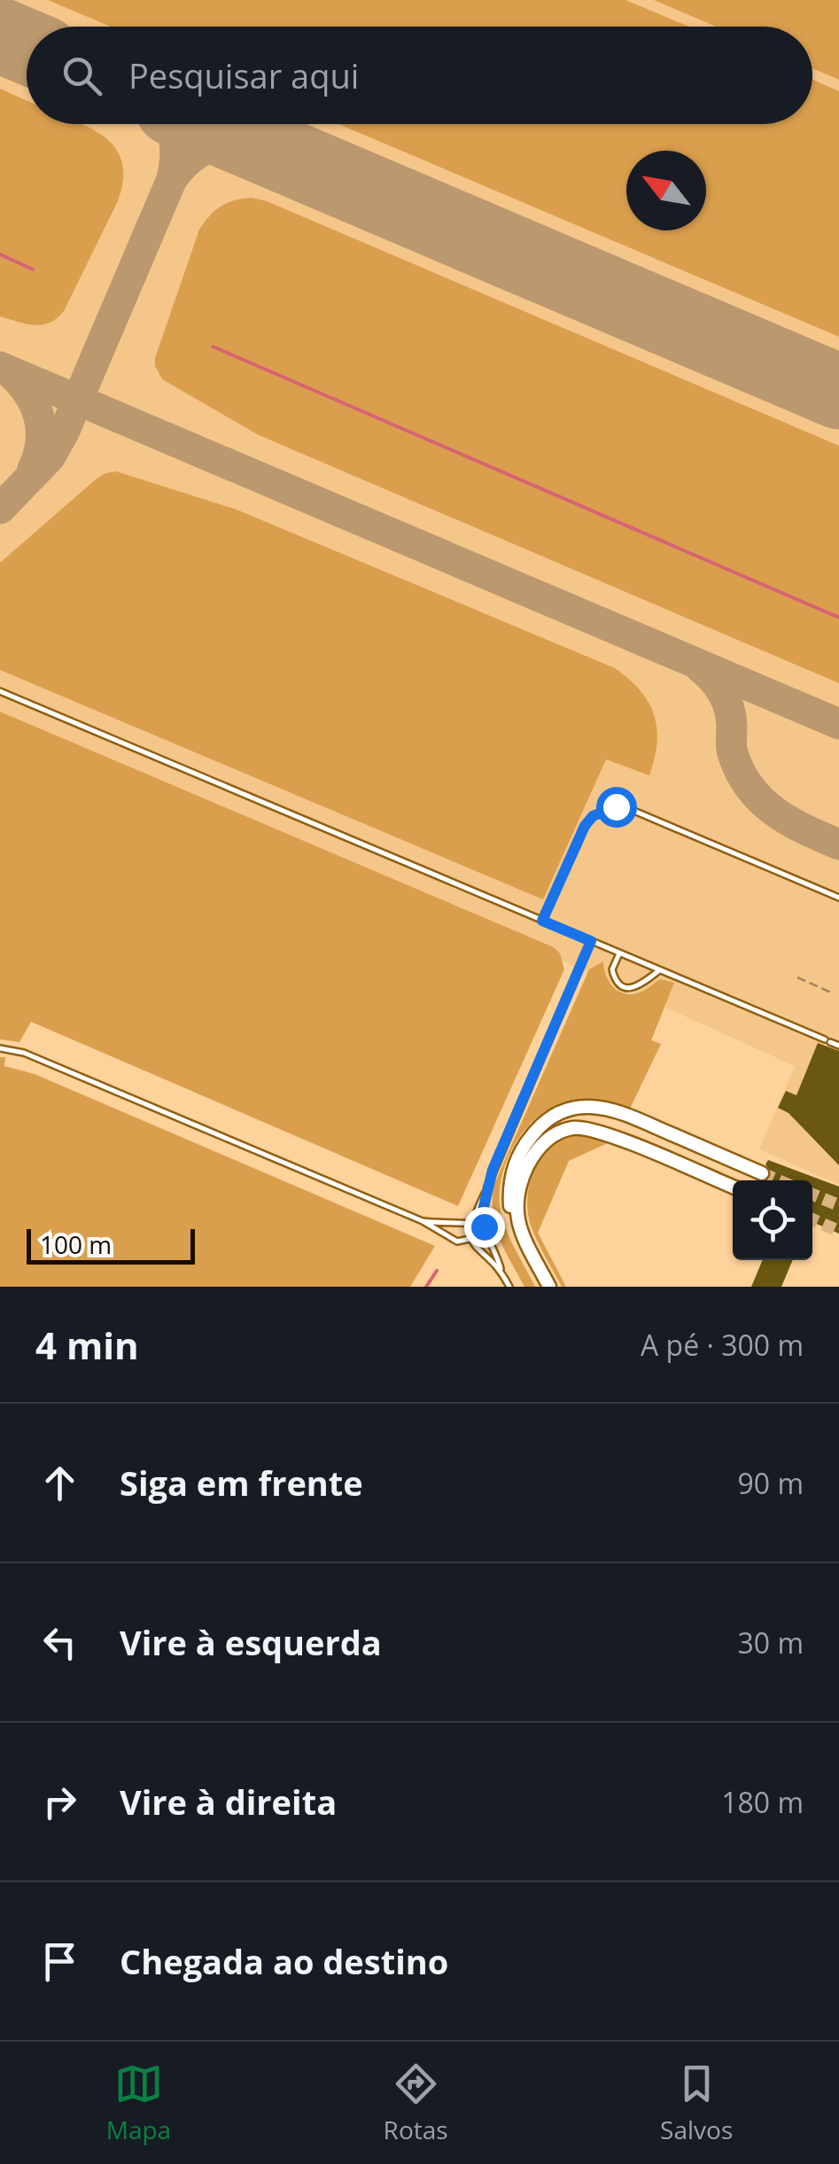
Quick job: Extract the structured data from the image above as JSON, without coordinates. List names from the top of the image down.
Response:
{
  "scale_bar": "100 m",
  "north": "top left",
  "page": {
    "search": "Pesquisar aqui",
    "scale": "100 m",
    "heading": ["4 min", "A pé · 300 m"],
    "list": [
      ["Siga em frente", "90 m"],
      ["Vire à esquerda", "30 m"],
      ["Vire à direita", "180 m"],
      "Chegada ao destino"
    ],
    "nav": ["Mapa", "Rotas", "Salvos"]
  }
}
